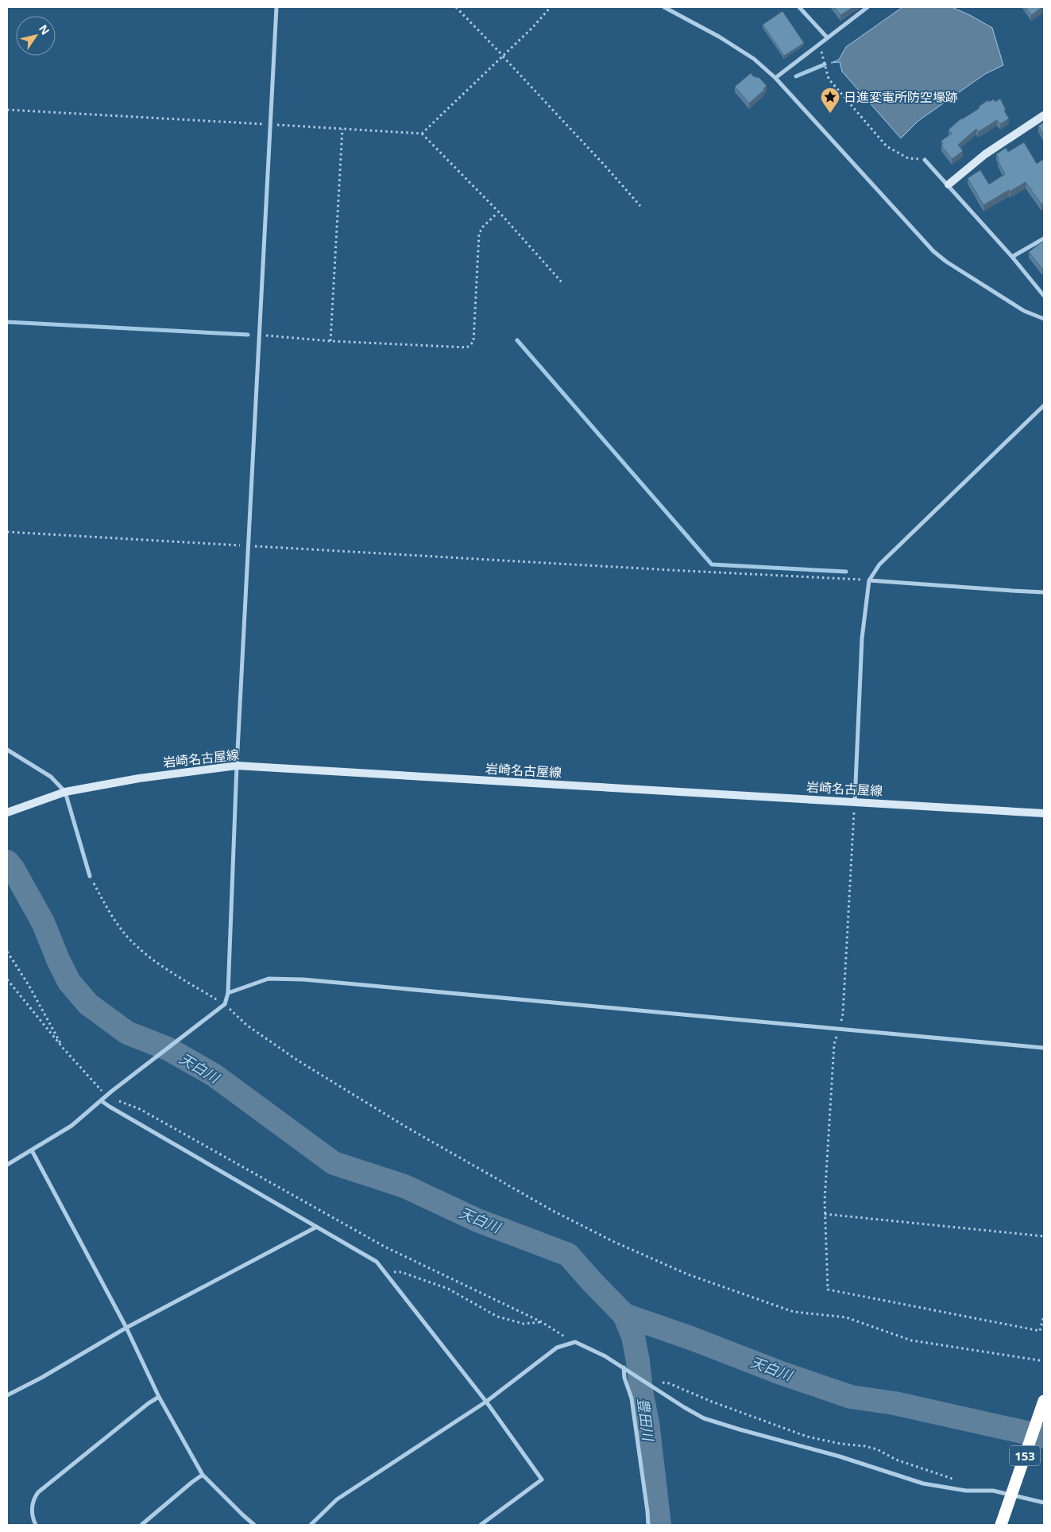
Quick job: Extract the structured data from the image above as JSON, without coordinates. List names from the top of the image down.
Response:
{
  "streets": {
    "highway": ["153"],
    "main road": ["岩崎名古屋線"]
  },
  "water": ["天白川", "豊田川"],
  "places": {
    "place": ["日進変電所防空壕跡"]
  },
  "north": "top right"
}
